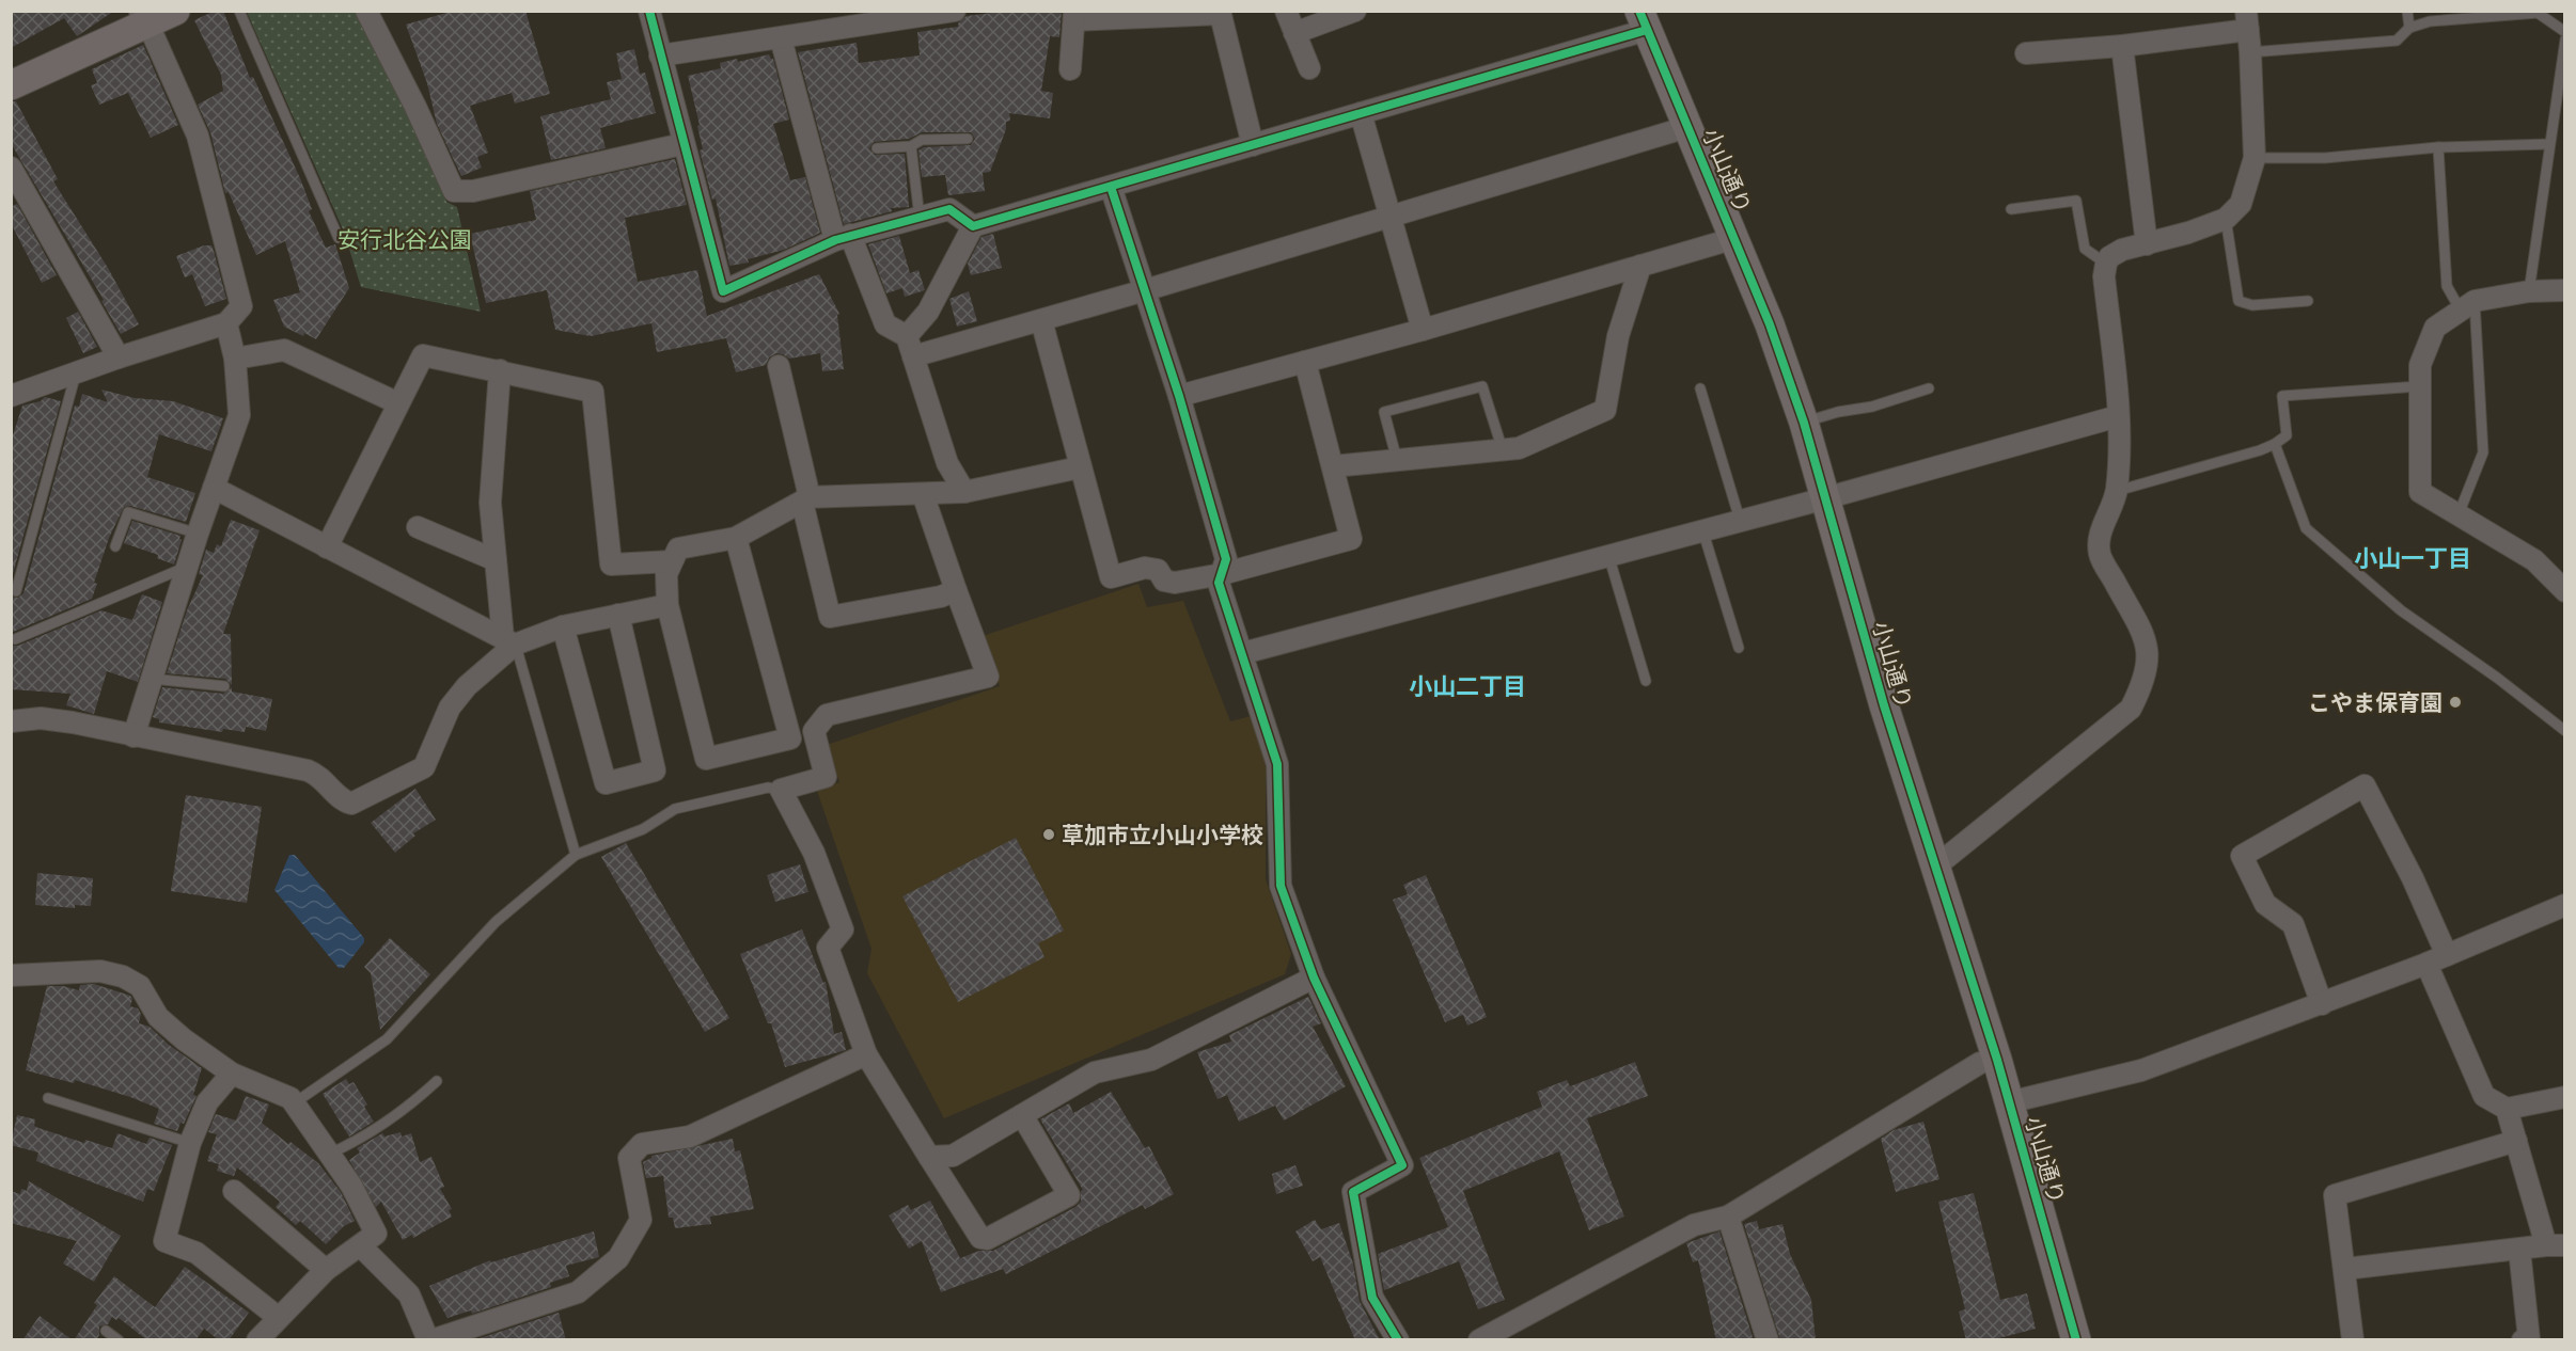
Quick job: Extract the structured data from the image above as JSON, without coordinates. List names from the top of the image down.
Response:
{
  "streets": {
    "street": ["小山通り"]
  },
  "districts": ["小山一丁目", "小山二丁目"],
  "parks": ["安行北谷公園"],
  "places": ["こやま保育園", "草加市立小山小学校"]
}
